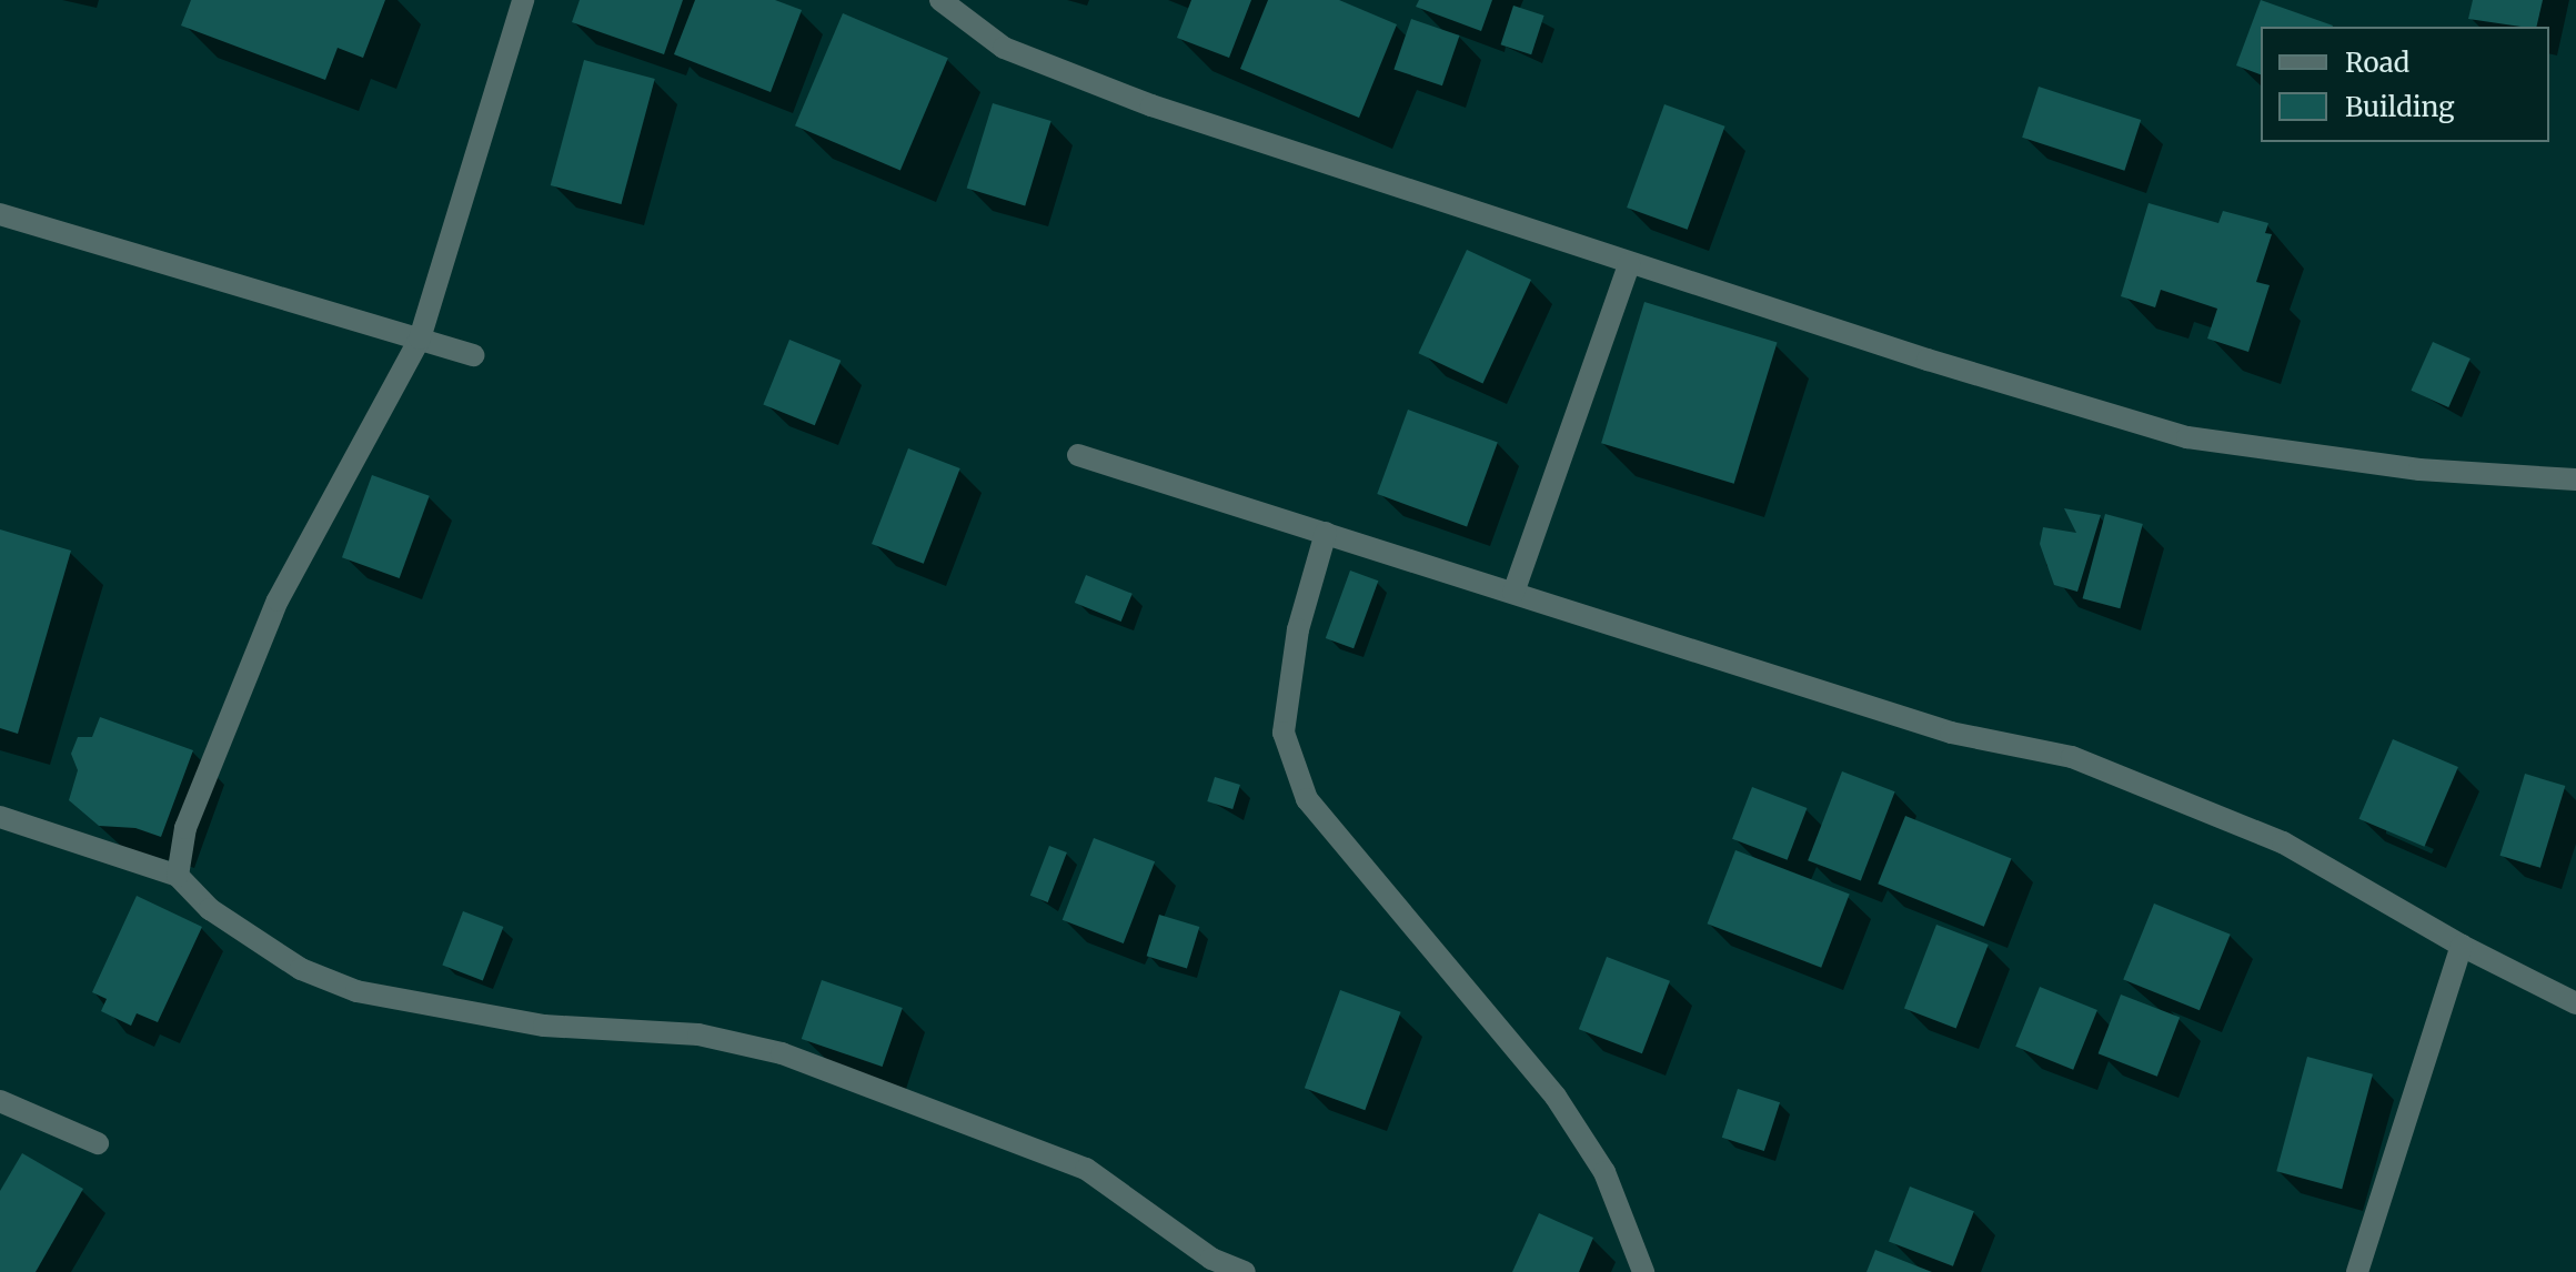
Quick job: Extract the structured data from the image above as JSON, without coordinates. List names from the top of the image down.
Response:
{
  "legend": ["Road", "Building"]
}
